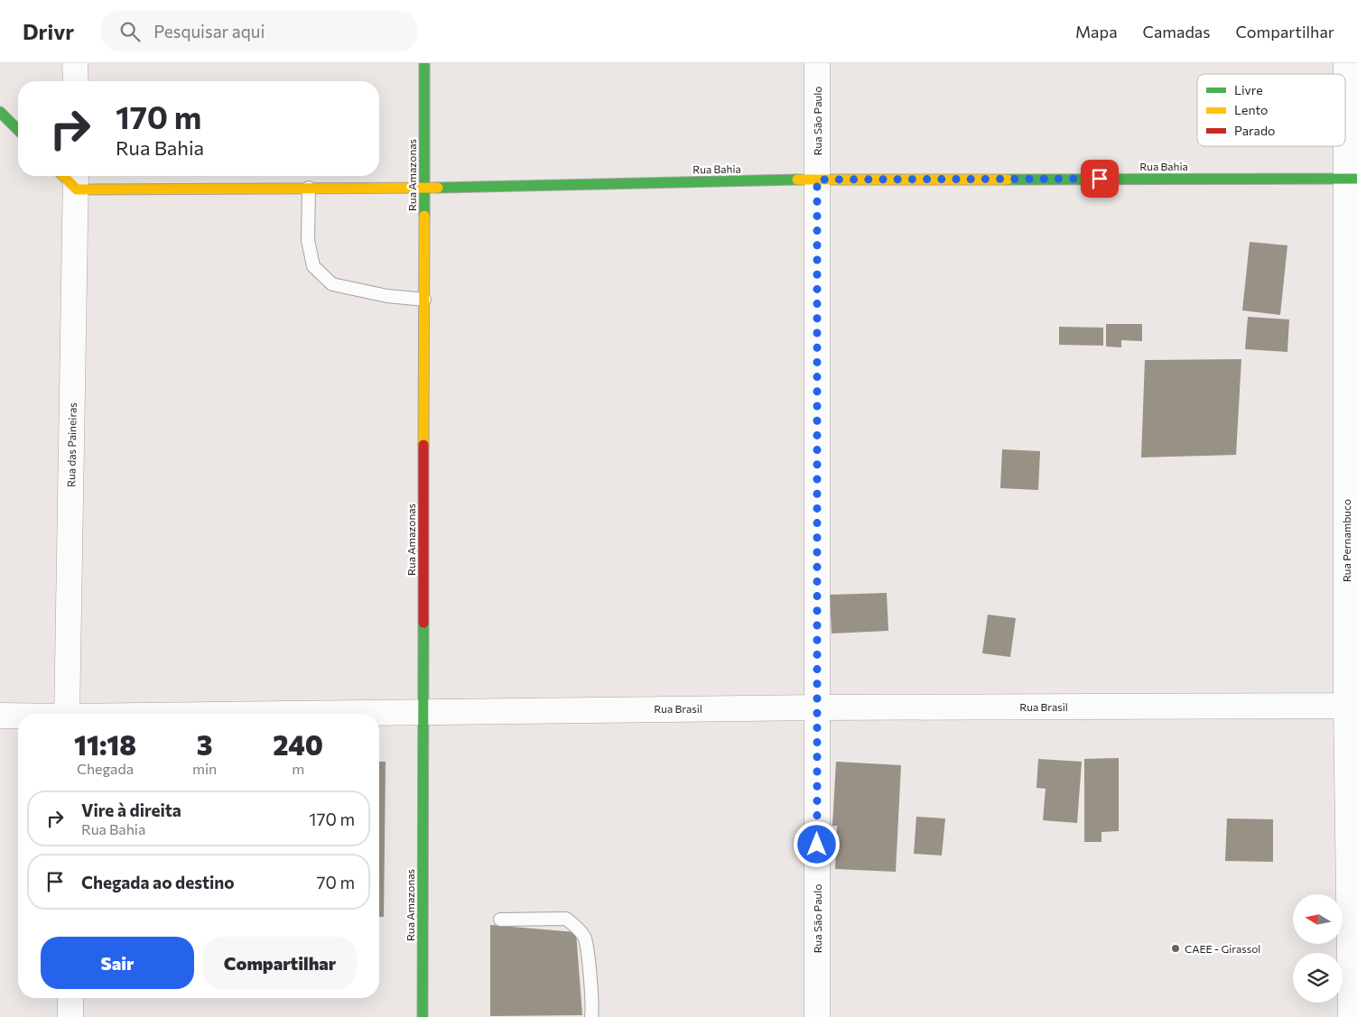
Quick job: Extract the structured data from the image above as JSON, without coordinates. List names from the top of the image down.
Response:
{
  "streets": {
    "main road": ["Rua Bahia", "Rua Amazonas"],
    "street": [
      "Rua São Paulo",
      "Rua das Paineiras",
      "Rua Pernambuco",
      "Rua Brasil"
    ]
  },
  "crossings": [
    ["Rua São Paulo", "Rua Bahia"],
    ["Rua São Paulo", "Rua Brasil"],
    ["Rua Bahia", "Rua Amazonas"],
    ["Rua Bahia", "Rua das Paineiras"],
    ["Rua Bahia", "Rua Pernambuco"],
    ["Rua Amazonas", "Rua Brasil"],
    ["Rua Pernambuco", "Rua Brasil"]
  ],
  "places": ["CAEE - Girassol"],
  "legend": ["Livre", "Lento", "Parado"],
  "north": "left",
  "page": {
    "header": "Drivr",
    "search": "Pesquisar aqui",
    "nav": ["Mapa", "Camadas", "Compartilhar"],
    "turn": ["170 m", "Rua Bahia"],
    "eta": [
      "11:18",
      "Chegada",
      "3",
      "min",
      "240",
      "m"
    ],
    "list": [
      {
        "name": "Vire à direita",
        "note": "Rua Bahia",
        "value": "170 m"
      },
      {
        "name": "Chegada ao destino",
        "value": "70 m"
      }
    ],
    "buttons": ["Sair", "Compartilhar"]
  }
}
